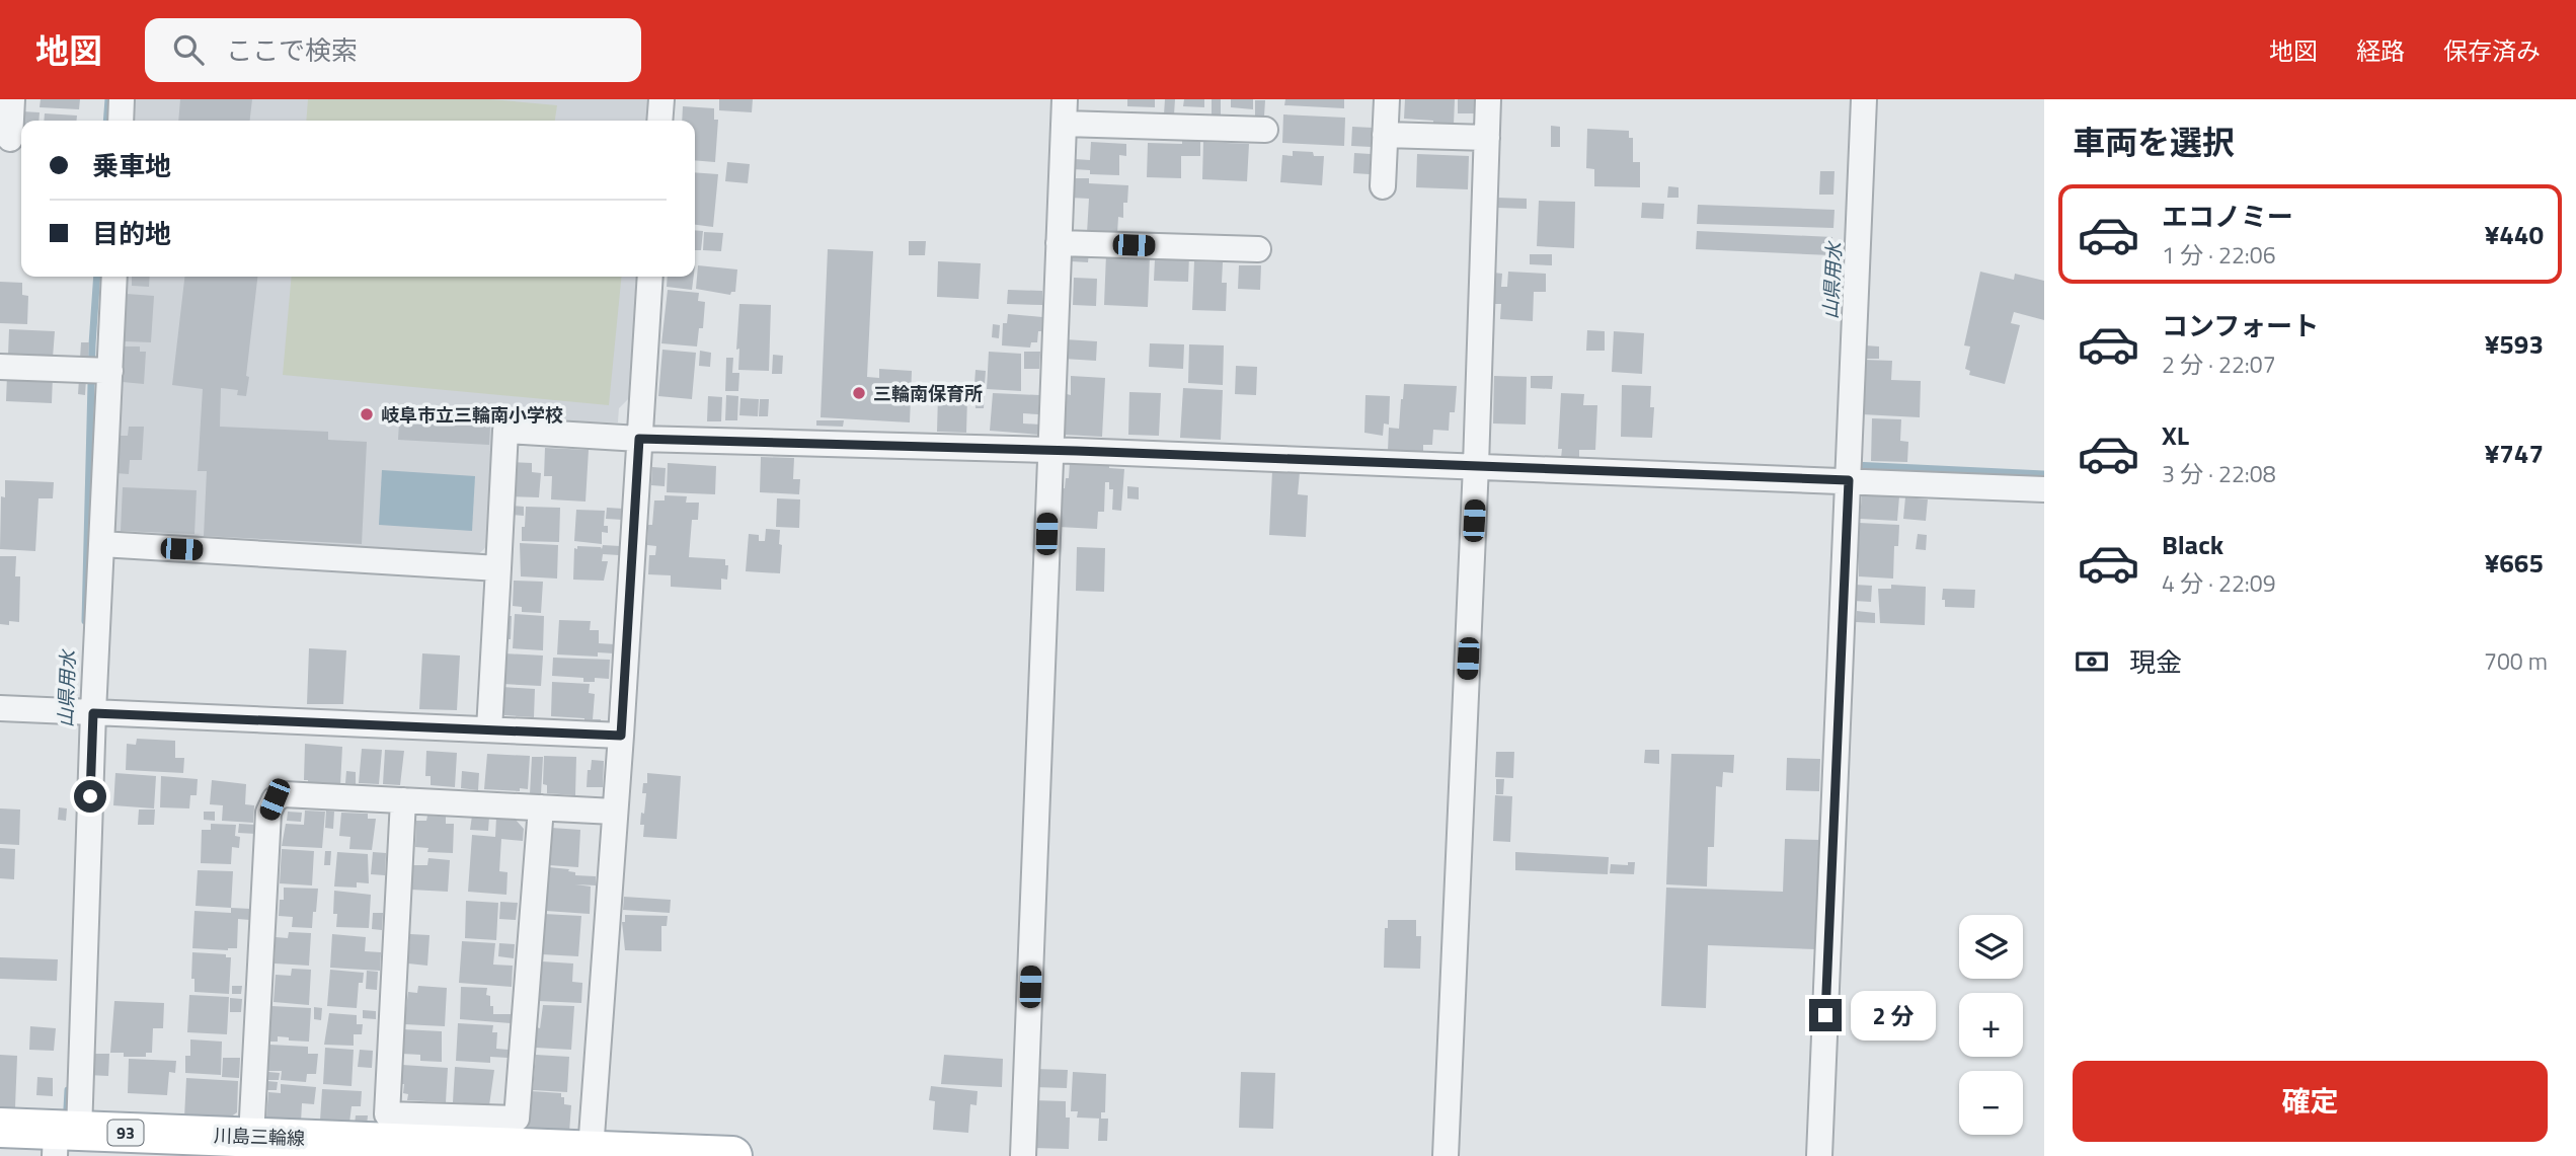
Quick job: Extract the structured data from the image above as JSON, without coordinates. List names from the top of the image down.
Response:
{
  "streets": {
    "main road": ["93", "川島三輪線"]
  },
  "water": ["山県用水"],
  "places": ["三輪南保育所", "岐阜市立三輪南小学校"],
  "page": {
    "header": "地図",
    "search": "ここで検索",
    "nav": ["地図", "経路", "保存済み"],
    "heading": "車両を選択",
    "banner": ["乗車地", "目的地"],
    "list": [
      {
        "name": "エコノミー",
        "note": "1 分 · 22:06",
        "value": "¥440"
      },
      {
        "name": "コンフォート",
        "note": "2 分 · 22:07",
        "value": "¥593"
      },
      {
        "name": "XL",
        "note": "3 分 · 22:08",
        "value": "¥747"
      },
      {
        "name": "Black",
        "note": "4 分 · 22:09",
        "value": "¥665"
      }
    ],
    "pay": ["現金", "700 m"],
    "map_buttons": ["+", "−"],
    "bubble": "2 分",
    "buttons": "確定"
  }
}
